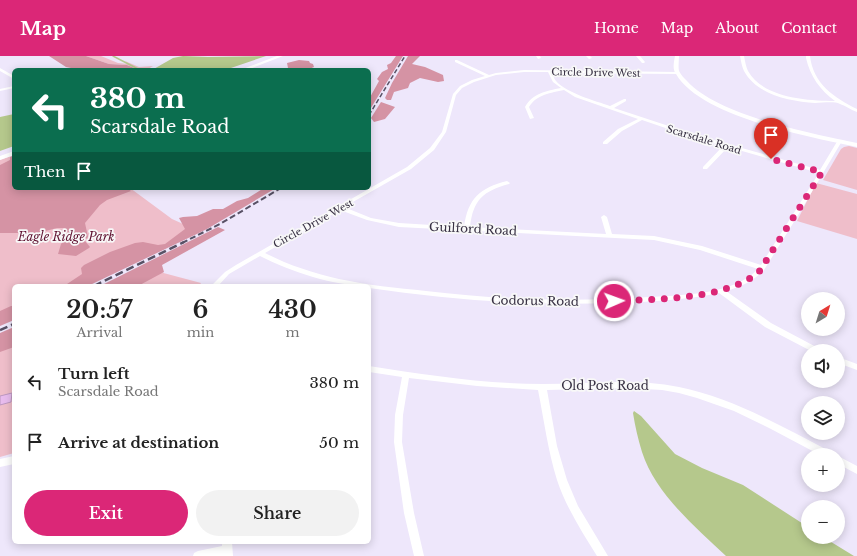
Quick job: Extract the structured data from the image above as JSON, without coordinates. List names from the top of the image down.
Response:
{
  "streets": {
    "street": [
      "Circle Drive West",
      "Scarsdale Road",
      "Guilford Road",
      "Codorus Road",
      "Old Post Road"
    ]
  },
  "crossings": [
    ["Circle Drive West", "Scarsdale Road"],
    ["Circle Drive West", "Guilford Road"],
    ["Circle Drive West", "Codorus Road"],
    ["Scarsdale Road", "Codorus Road"],
    ["Guilford Road", "Codorus Road"]
  ],
  "parks": ["Eagle Ridge Park"],
  "north": "top right",
  "page": {
    "header": "Map",
    "nav": [
      "Home",
      "Map",
      "About",
      "Contact"
    ],
    "turn": ["380 m", "Scarsdale Road"],
    "then": "Then",
    "eta": [
      "20:57",
      "Arrival",
      "6",
      "min",
      "430",
      "m"
    ],
    "map_buttons": ["+", "−"],
    "list": [
      {
        "name": "Turn left",
        "note": "Scarsdale Road",
        "value": "380 m"
      },
      {
        "name": "Arrive at destination",
        "value": "50 m"
      }
    ],
    "buttons": ["Exit", "Share"]
  }
}
